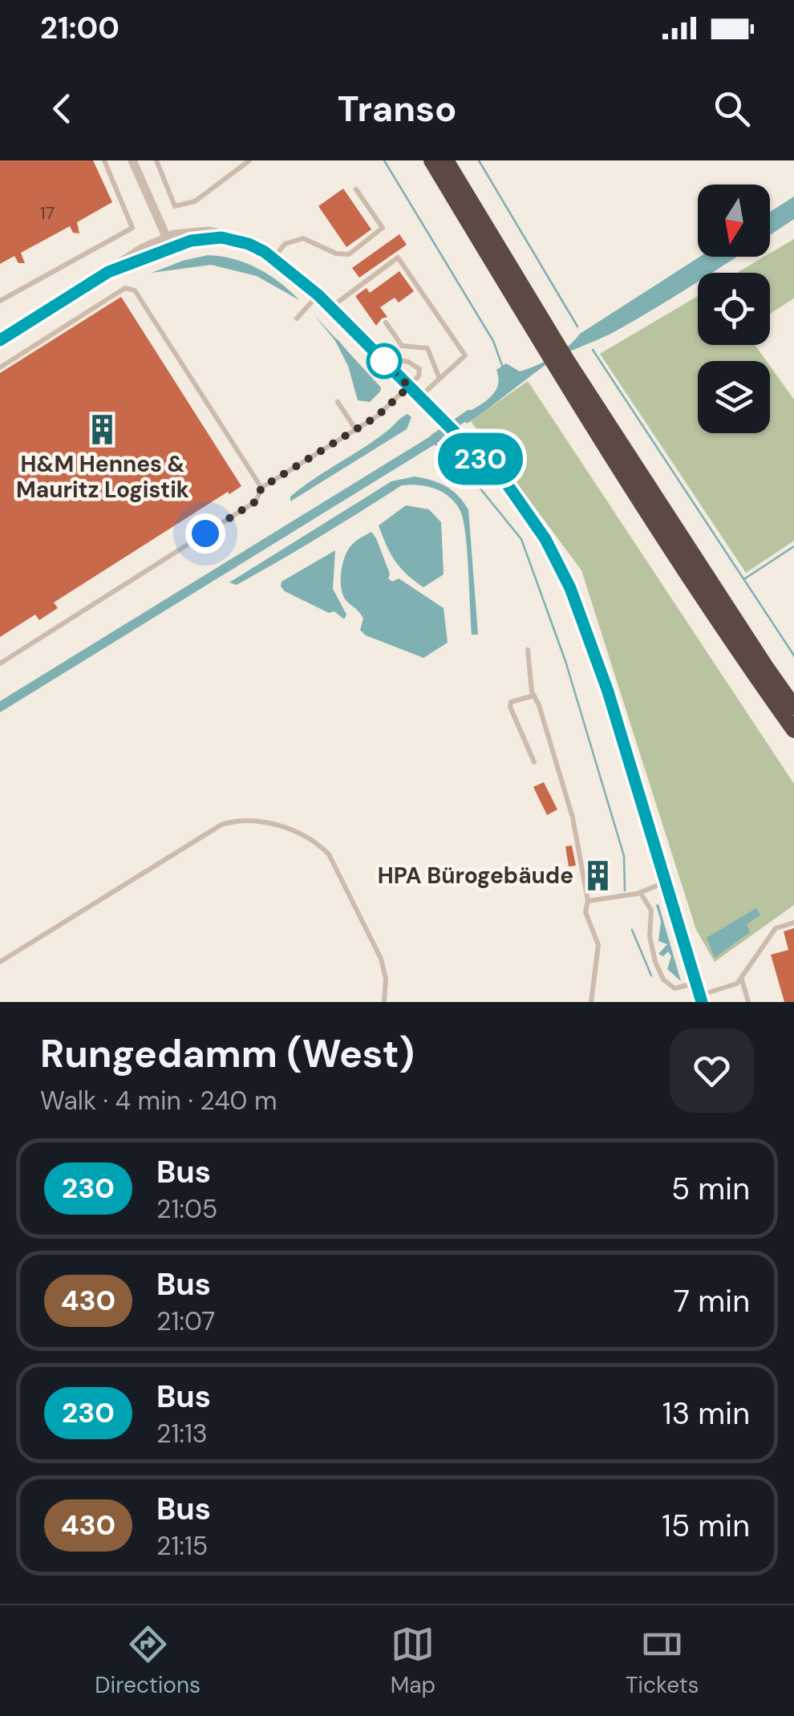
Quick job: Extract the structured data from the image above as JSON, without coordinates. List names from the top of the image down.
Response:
{
  "places": {
    "building": ["H&M Hennes & Mauritz Logistik", "HPA Bürogebäude"]
  },
  "lines": ["bus line 230"],
  "house_numbers": ["17"],
  "north": "bottom",
  "page": {
    "status": "21:00",
    "header": "Transo",
    "on_map": "230",
    "heading": ["Rungedamm (West)", "Walk · 4 min · 240 m"],
    "list": [
      {
        "mark": "230",
        "name": "Bus",
        "note": "21:05",
        "value": "5 min"
      },
      {
        "mark": "430",
        "name": "Bus",
        "note": "21:07",
        "value": "7 min"
      },
      {
        "mark": "230",
        "name": "Bus",
        "note": "21:13",
        "value": "13 min"
      },
      {
        "mark": "430",
        "name": "Bus",
        "note": "21:15",
        "value": "15 min"
      }
    ],
    "tabs": ["Directions", "Map", "Tickets"]
  }
}
